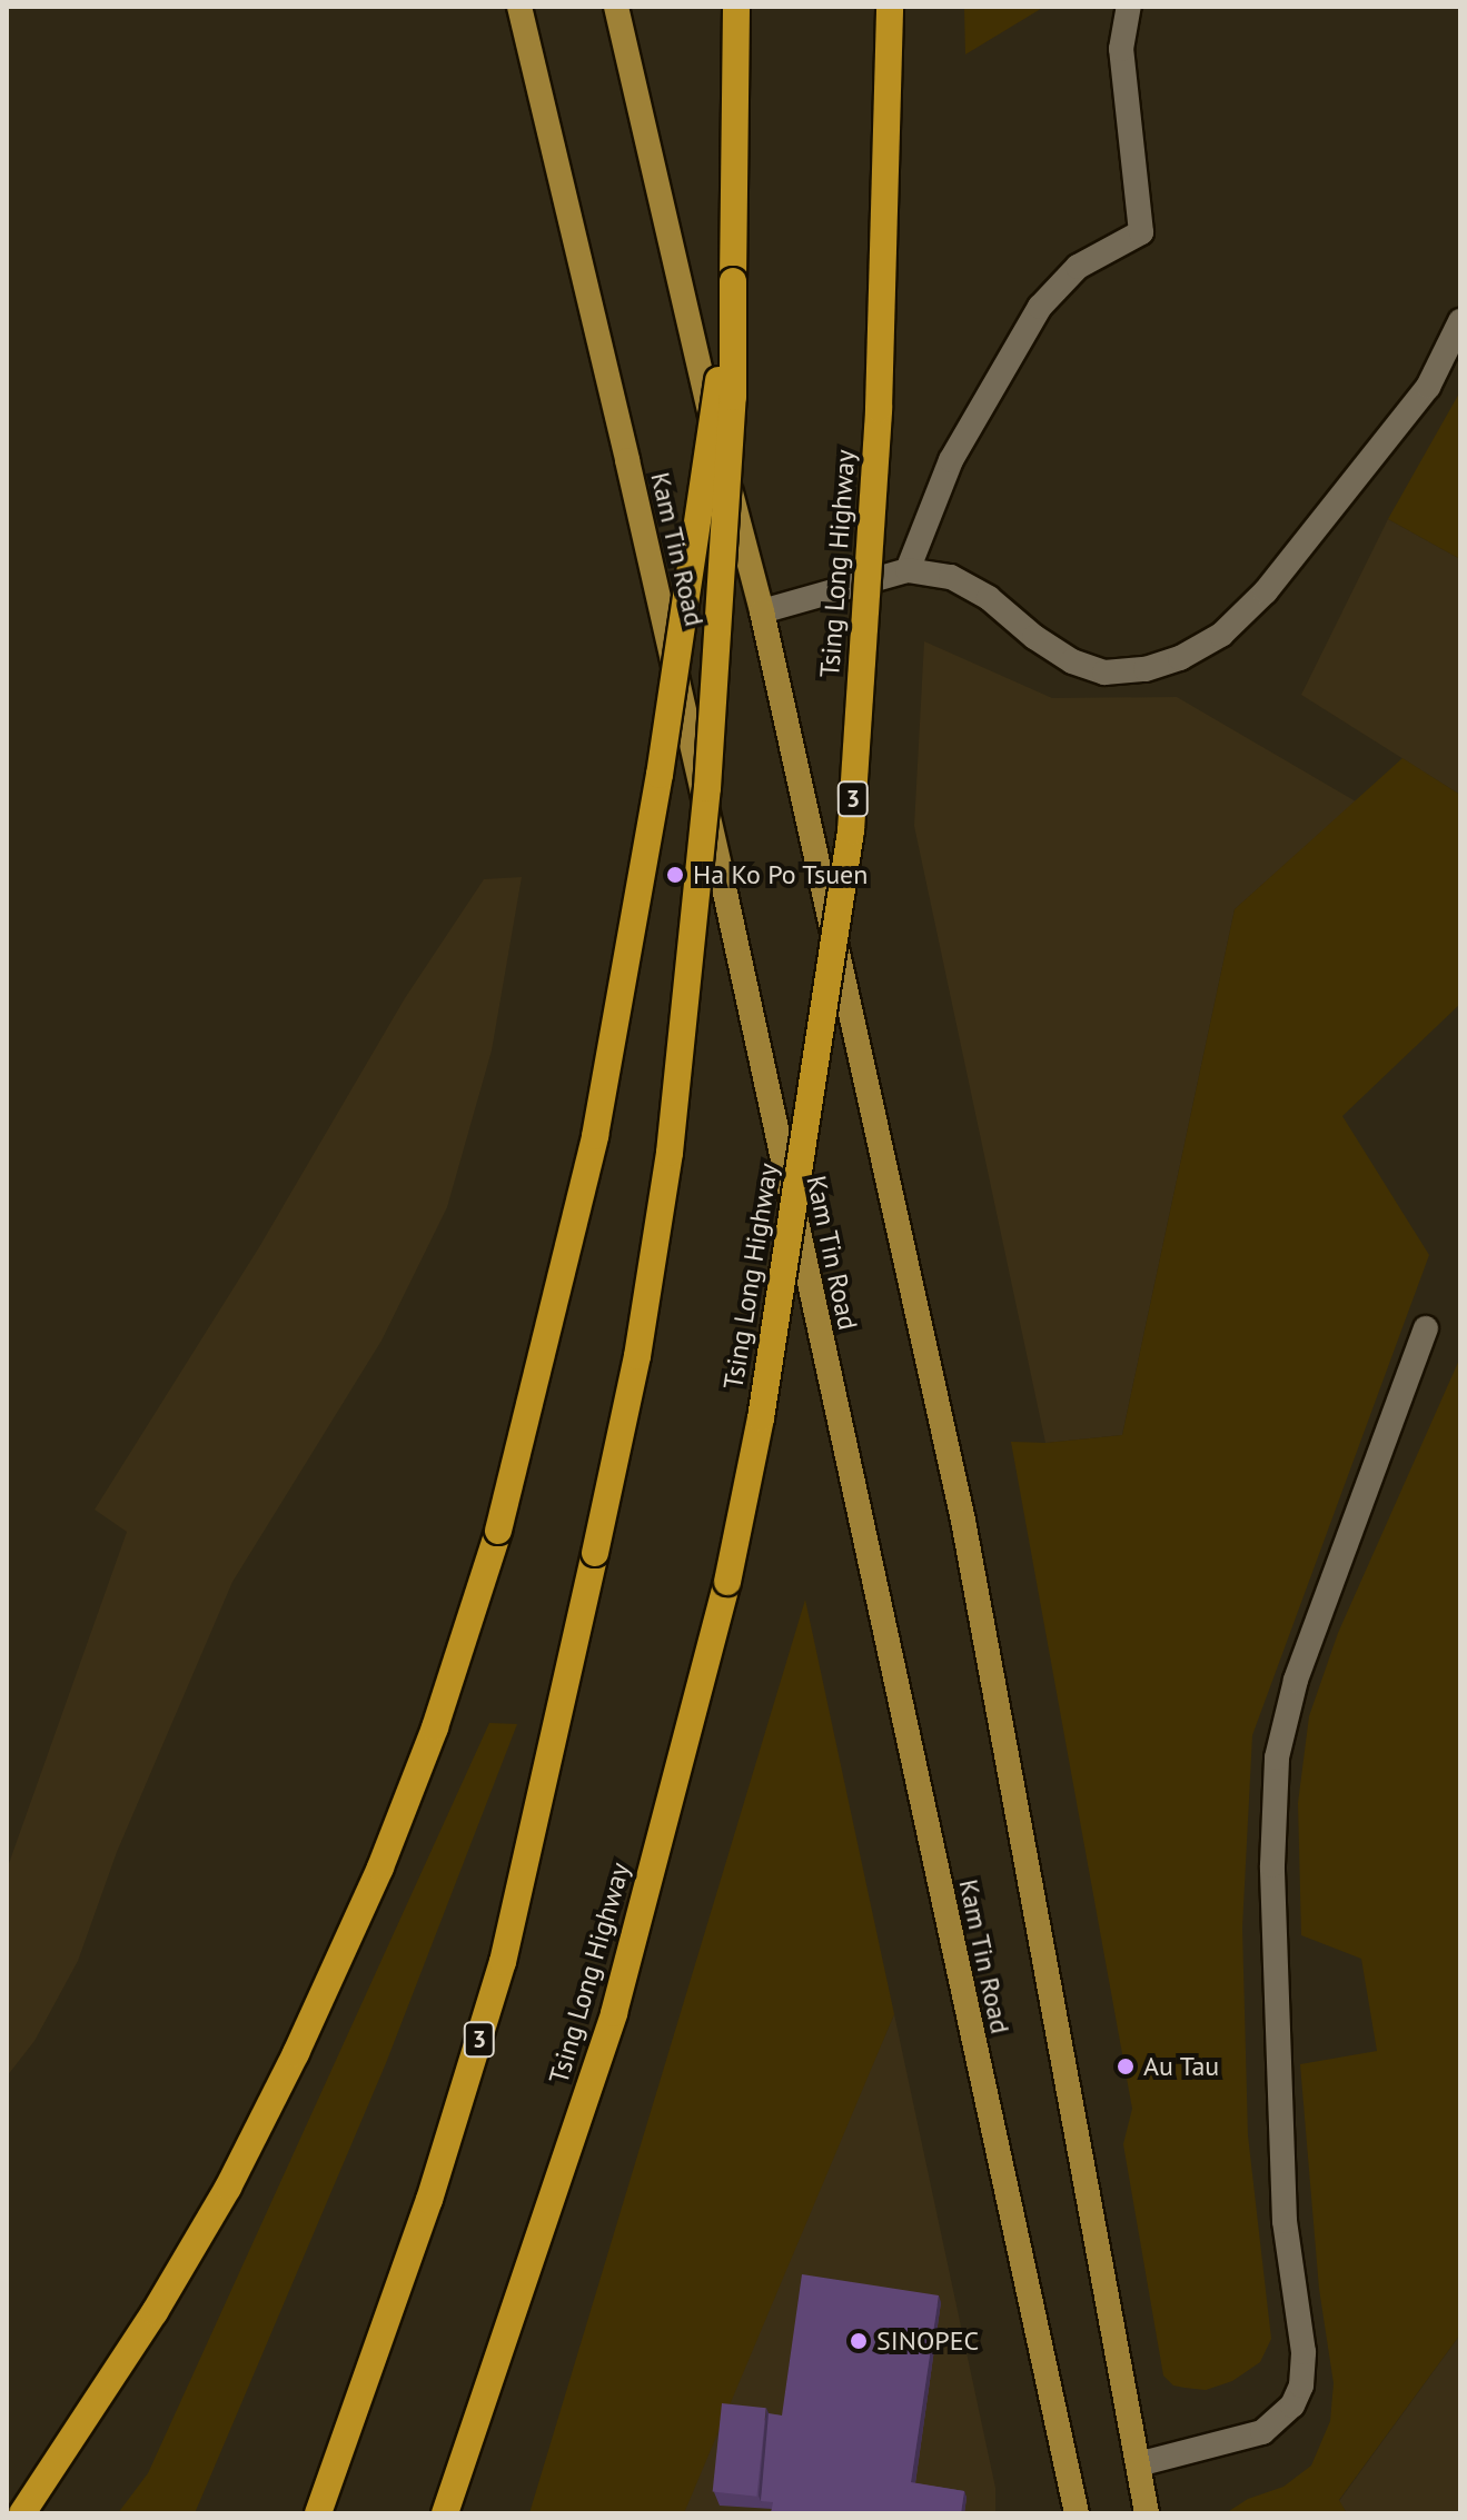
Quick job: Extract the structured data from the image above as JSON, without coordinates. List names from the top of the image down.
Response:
{
  "streets": {
    "highway": ["Tsing Long Highway", "3"],
    "main road": ["Kam Tin Road"]
  },
  "places": ["Ha Ko Po Tsuen", "Au Tau", "SINOPEC"]
}
